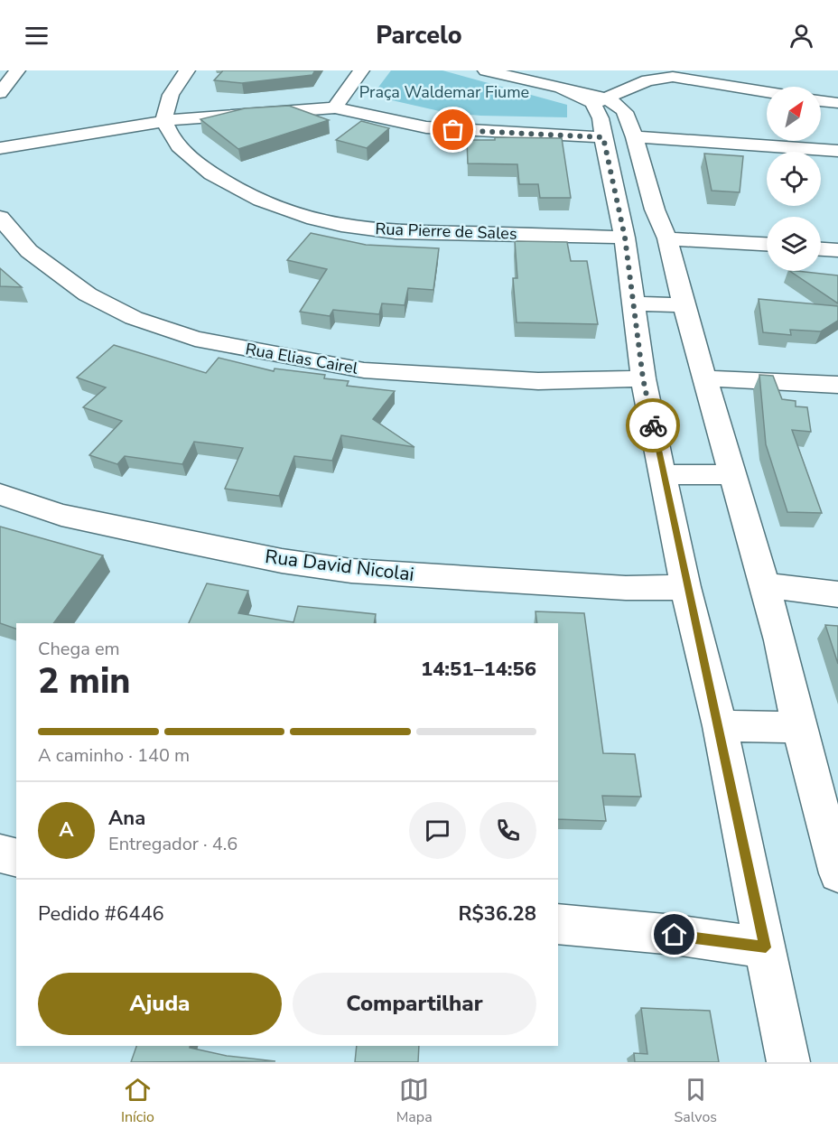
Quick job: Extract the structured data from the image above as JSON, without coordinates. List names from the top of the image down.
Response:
{
  "streets": {
    "street": ["Rua Pierre de Sales", "Rua Elias Cairel", "Rua David Nicolai"]
  },
  "parks": ["Praça Waldemar Fiume"],
  "north": "top right",
  "page": {
    "header": "Parcelo",
    "heading": ["2 min", "Chega em", "14:51–14:56"],
    "panel": [
      "Ana",
      "Entregador · 4.6",
      "Pedido #6446",
      "R$36.28"
    ],
    "bar": "A caminho · 140 m",
    "round": "A",
    "buttons": ["Ajuda", "Compartilhar"],
    "tabs": ["Início", "Mapa", "Salvos"]
  }
}
